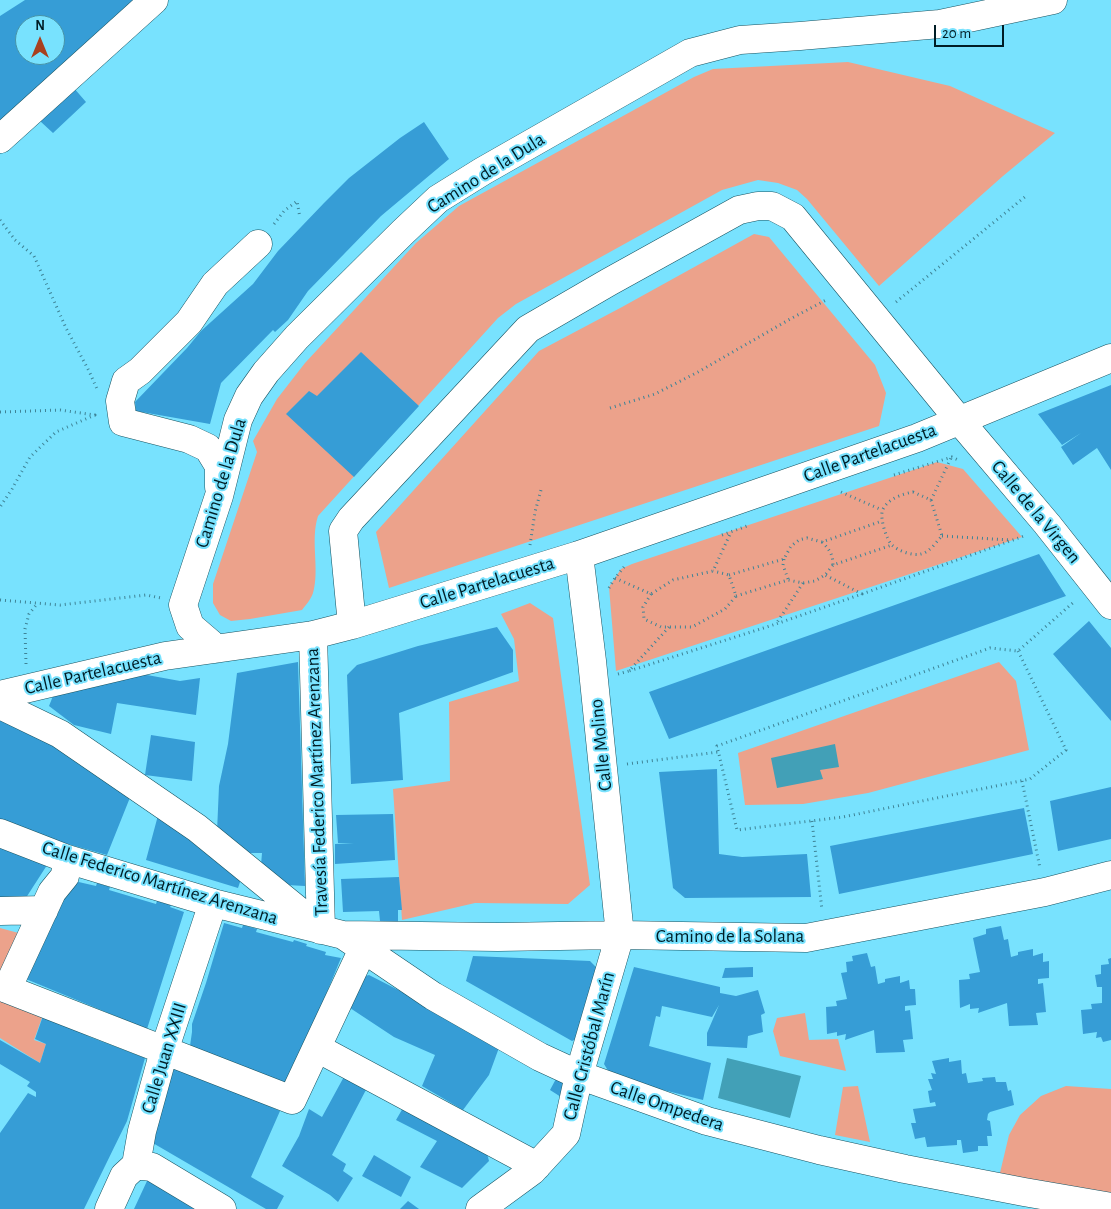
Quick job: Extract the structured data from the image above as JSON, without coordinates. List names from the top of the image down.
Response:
{
  "streets": {
    "street": [
      "Camino de la Dula",
      "Calle Partelacuesta",
      "Calle de la Virgen",
      "Calle Molino",
      "Travesía Federico Martínez Arenzana",
      "Calle Federico Martínez Arenzana",
      "Camino de la Solana",
      "Calle Cristóbal Marín",
      "Calle Juan XXIII",
      "Calle Ompedera"
    ]
  },
  "crossings": [
    ["Calle Partelacuesta", "Calle de la Virgen"],
    ["Calle Partelacuesta", "Calle Molino"],
    ["Calle Partelacuesta", "Travesía Federico Martínez Arenzana"],
    ["Calle Partelacuesta", "Calle Federico Martínez Arenzana"],
    ["Calle Partelacuesta", "Camino de la Solana"],
    ["Calle Partelacuesta", "Calle Ompedera"],
    ["Calle Molino", "Camino de la Solana"],
    ["Calle Molino", "Calle Cristóbal Marín"],
    ["Travesía Federico Martínez Arenzana", "Calle Federico Martínez Arenzana"],
    ["Travesía Federico Martínez Arenzana", "Camino de la Solana"],
    ["Travesía Federico Martínez Arenzana", "Calle Ompedera"],
    ["Calle Federico Martínez Arenzana", "Camino de la Solana"],
    ["Calle Federico Martínez Arenzana", "Calle Juan XXIII"],
    ["Calle Federico Martínez Arenzana", "Calle Ompedera"],
    ["Camino de la Solana", "Calle Cristóbal Marín"],
    ["Camino de la Solana", "Calle Ompedera"],
    ["Calle Cristóbal Marín", "Calle Ompedera"]
  ],
  "scale_bar": "20 m",
  "north": "top"
}
